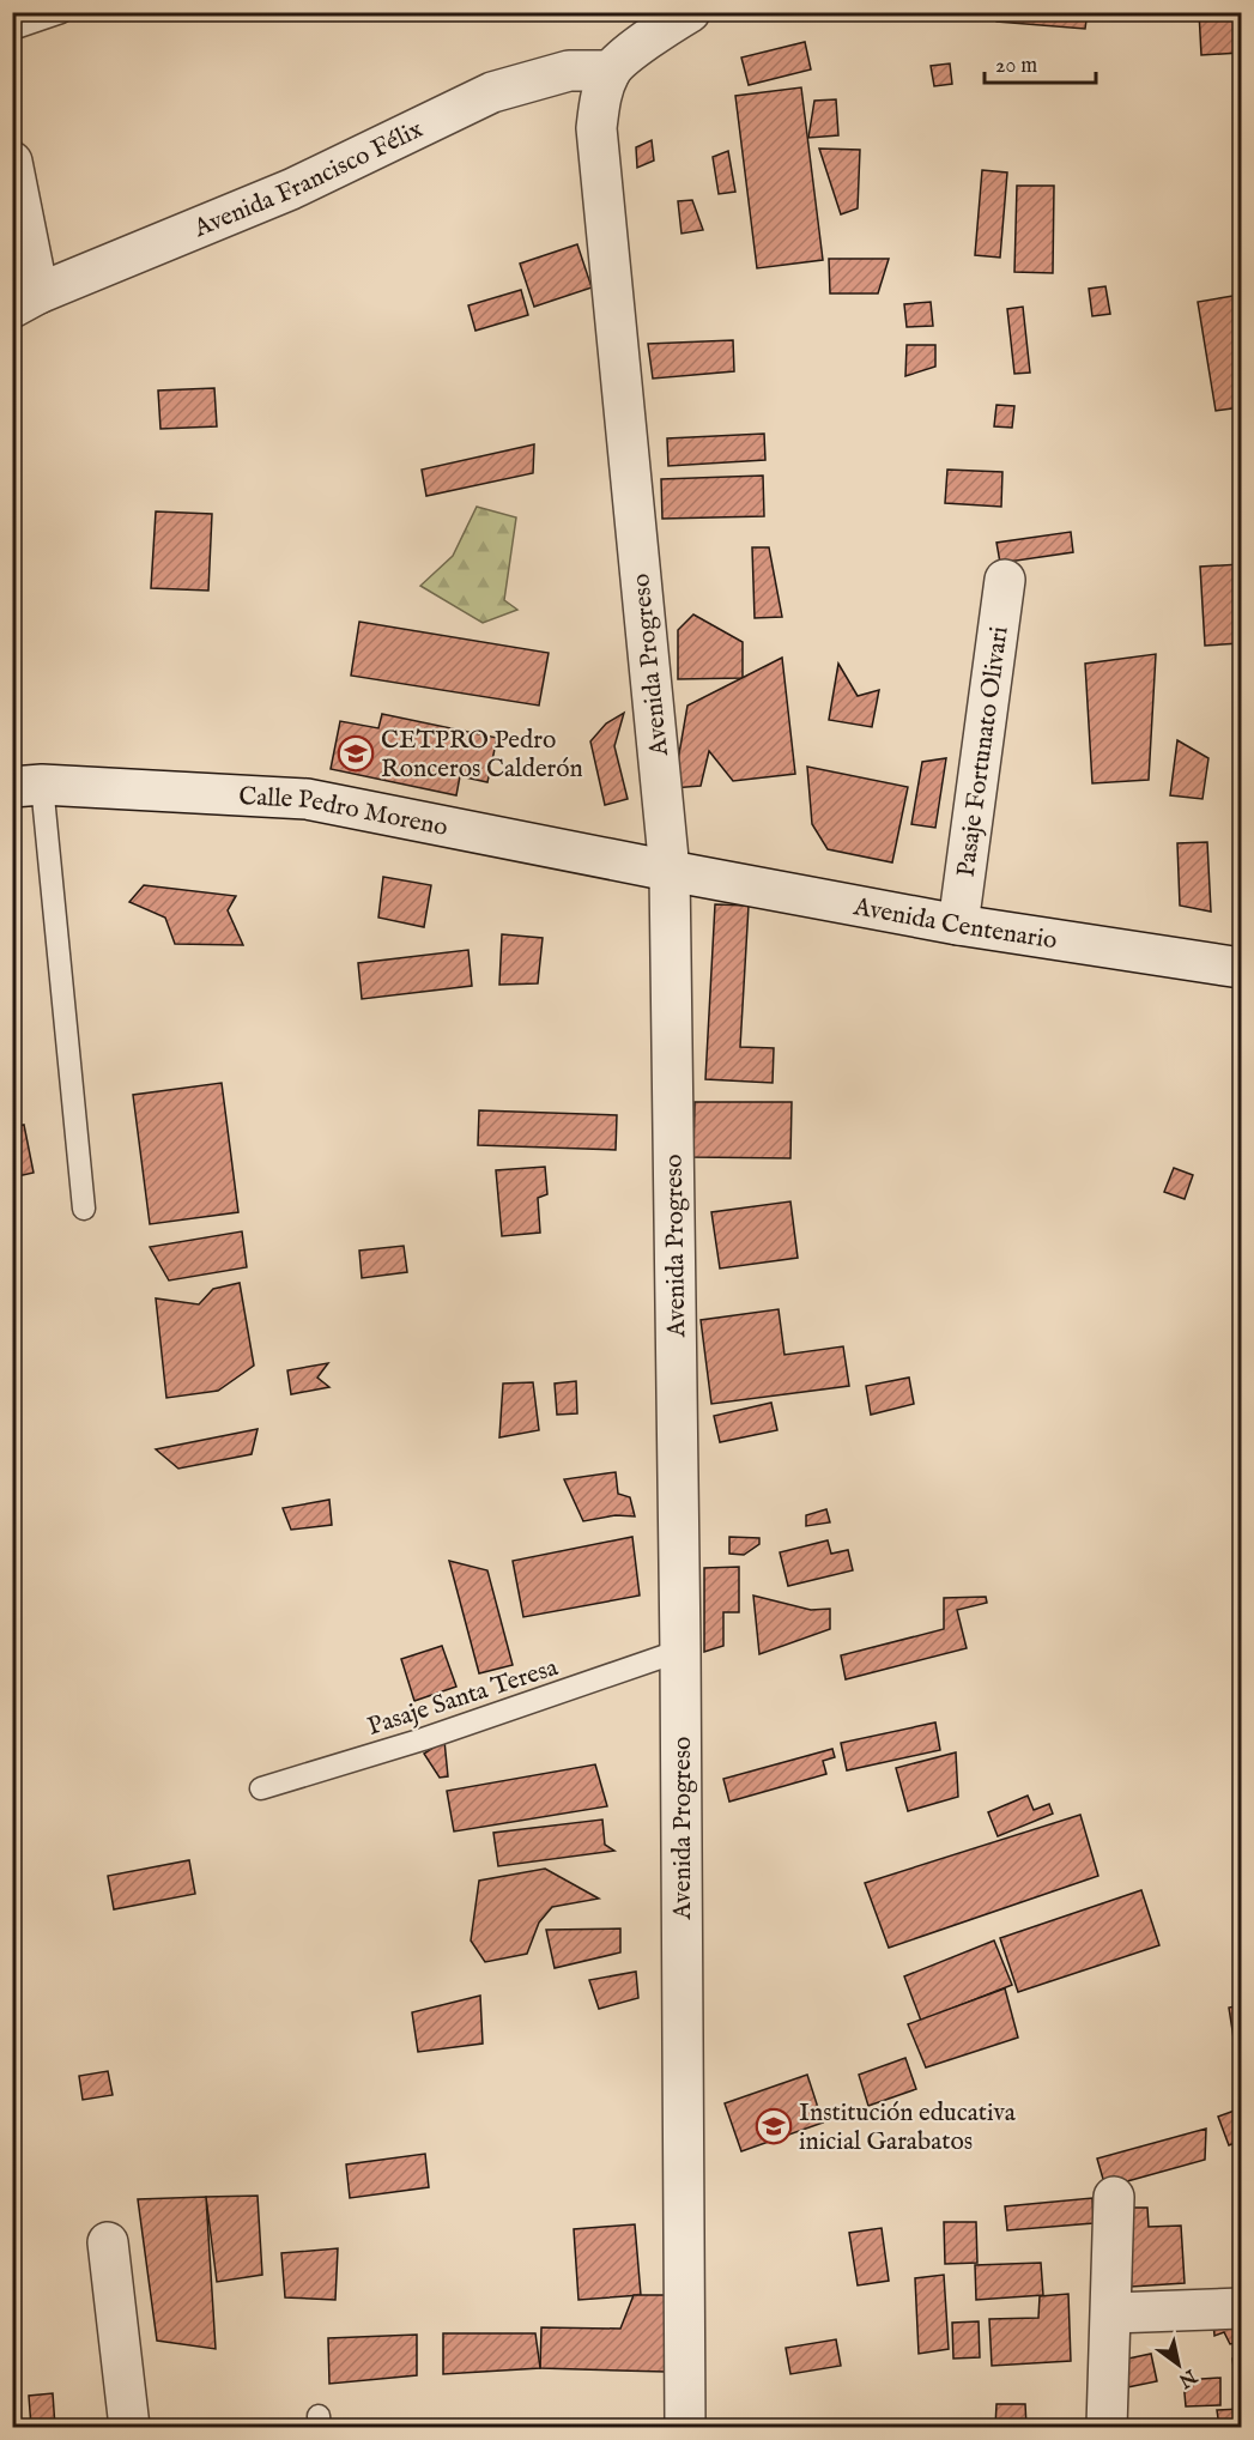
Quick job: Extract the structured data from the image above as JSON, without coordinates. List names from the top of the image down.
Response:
{
  "streets": {
    "street": [
      "Avenida Francisco Félix",
      "Avenida Progreso",
      "Pasaje Fortunato Olivari",
      "Calle Pedro Moreno",
      "Avenida Centenario"
    ],
    "lane": ["Pasaje Santa Teresa"]
  },
  "crossings": [
    ["Avenida Francisco Félix", "Avenida Progreso"],
    ["Avenida Progreso", "Calle Pedro Moreno"],
    ["Avenida Progreso", "Avenida Centenario"],
    ["Avenida Progreso", "Pasaje Santa Teresa"],
    ["Pasaje Fortunato Olivari", "Avenida Centenario"],
    ["Calle Pedro Moreno", "Avenida Centenario"]
  ],
  "places": {
    "school or university": ["CETPRO Pedro Ronceros Calderón", "Institución educativa inicial Garabatos"]
  },
  "scale_bar": "20 m",
  "north": "bottom right"
}
